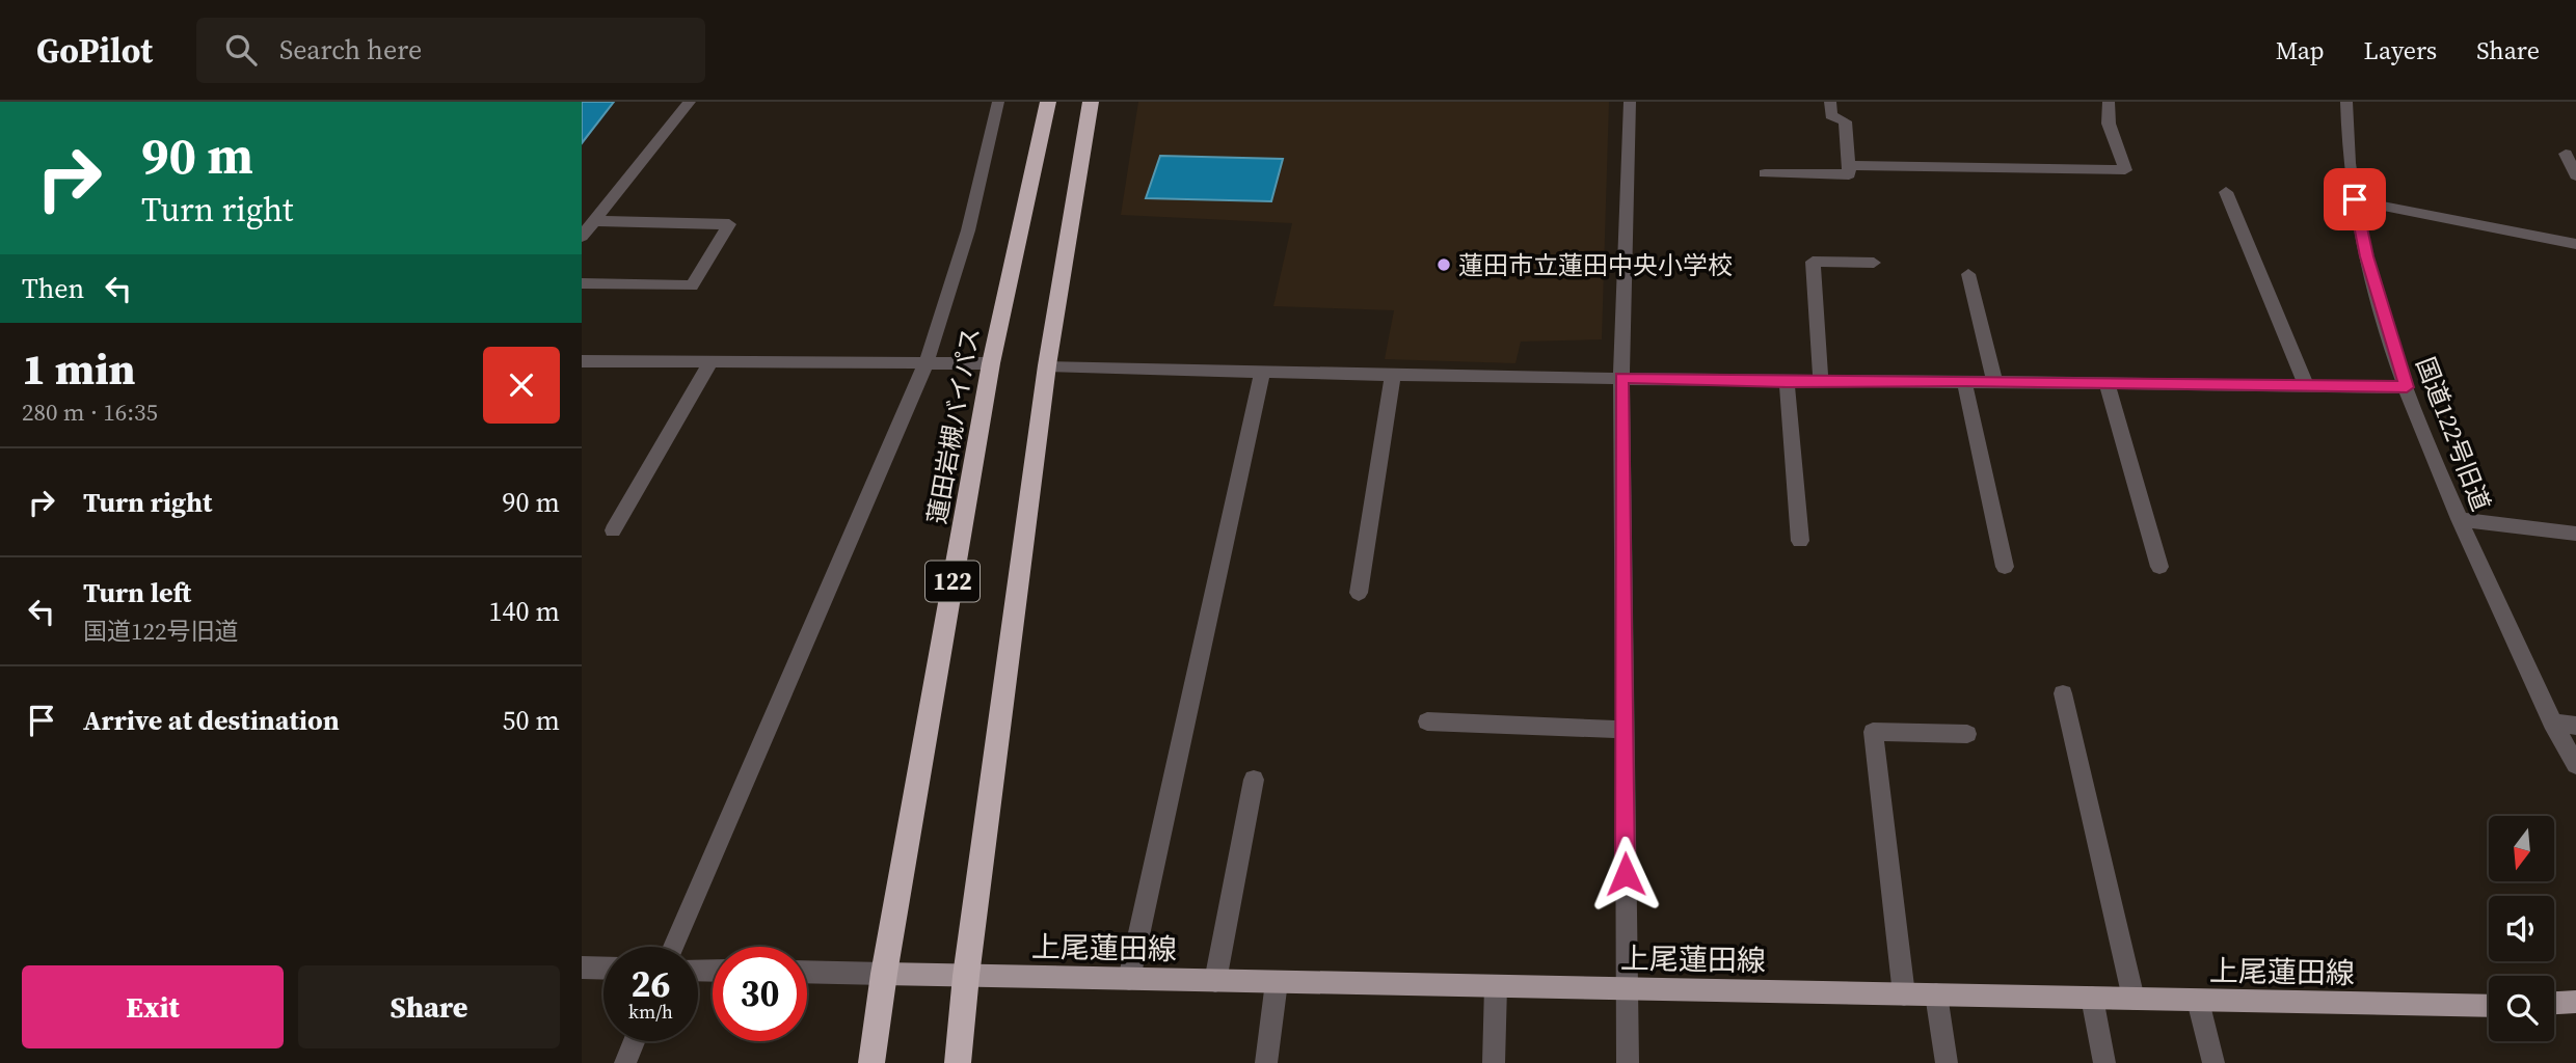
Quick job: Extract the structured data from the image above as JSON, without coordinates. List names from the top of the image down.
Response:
{
  "streets": {
    "highway": ["蓮田岩槻バイパス", "122"],
    "main road": ["上尾蓮田線"],
    "street": ["国道122号旧道"]
  },
  "crossings": [
    ["蓮田岩槻バイパス", "上尾蓮田線"],
    ["122", "上尾蓮田線"]
  ],
  "places": ["蓮田市立蓮田中央小学校"],
  "north": "bottom",
  "page": {
    "header": "GoPilot",
    "search": "Search here",
    "nav": ["Map", "Layers", "Share"],
    "turn": ["90 m", "Turn right"],
    "then": "Then",
    "heading": ["1 min", "280 m · 16:35"],
    "list": [
      {
        "name": "Turn right",
        "value": "90 m"
      },
      {
        "name": "Turn left",
        "note": "国道122号旧道",
        "value": "140 m"
      },
      {
        "name": "Arrive at destination",
        "value": "50 m"
      }
    ],
    "speed": "26 km/h",
    "limit": "30",
    "buttons": ["Exit", "Share"]
  }
}
